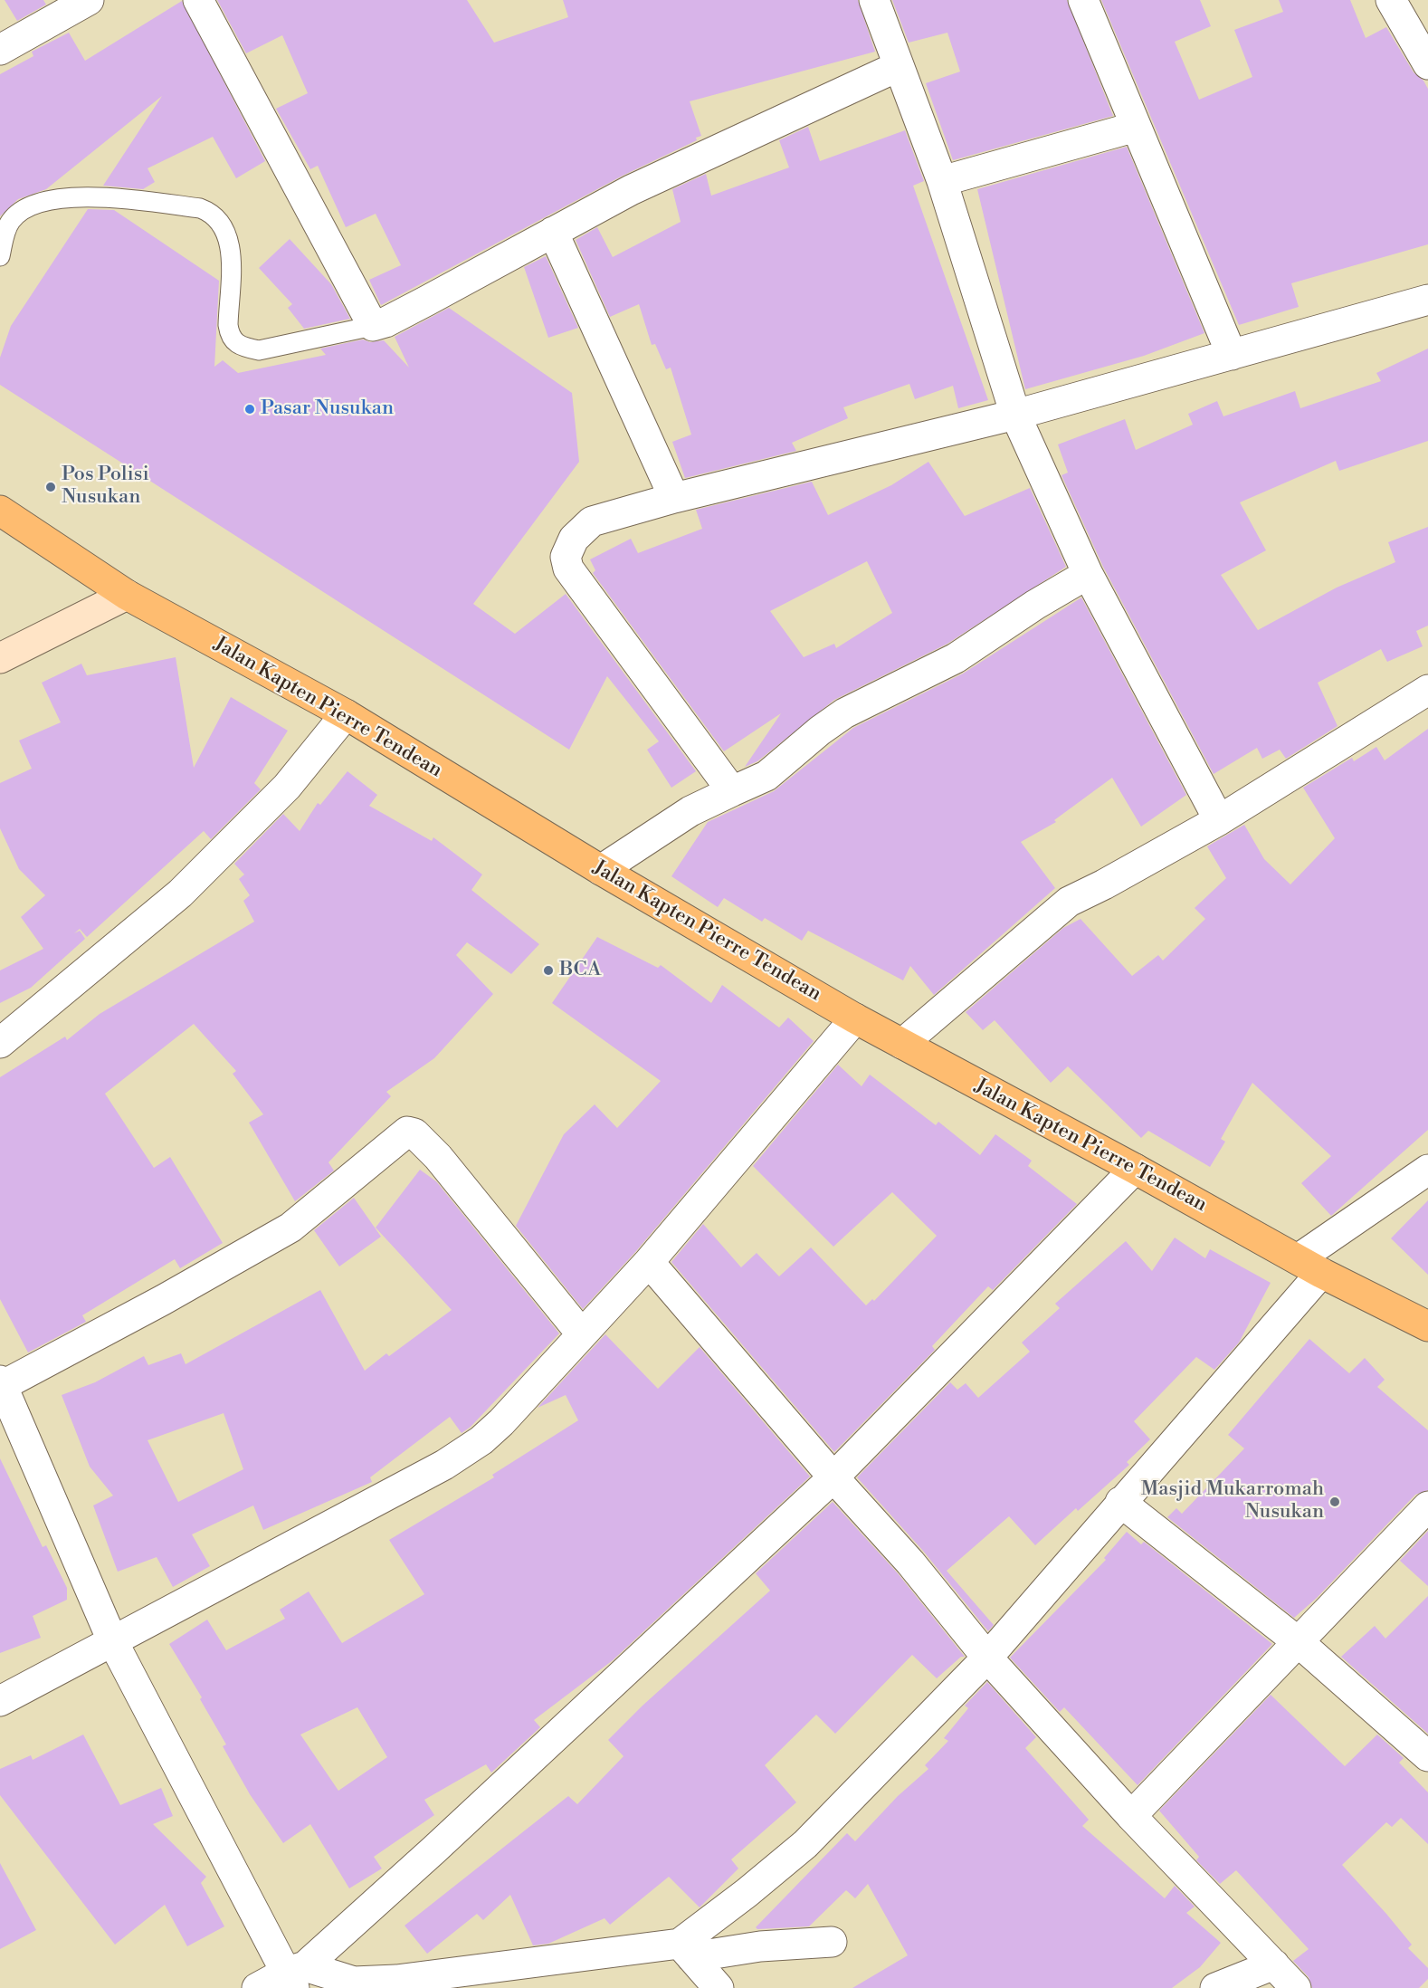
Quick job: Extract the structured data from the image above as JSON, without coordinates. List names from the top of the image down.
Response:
{
  "streets": {
    "highway": ["Jalan Kapten Pierre Tendean"]
  },
  "places": [
    "Pasar Nusukan",
    "Pos Polisi Nusukan",
    "BCA",
    "Masjid Mukarromah Nusukan"
  ]
}
